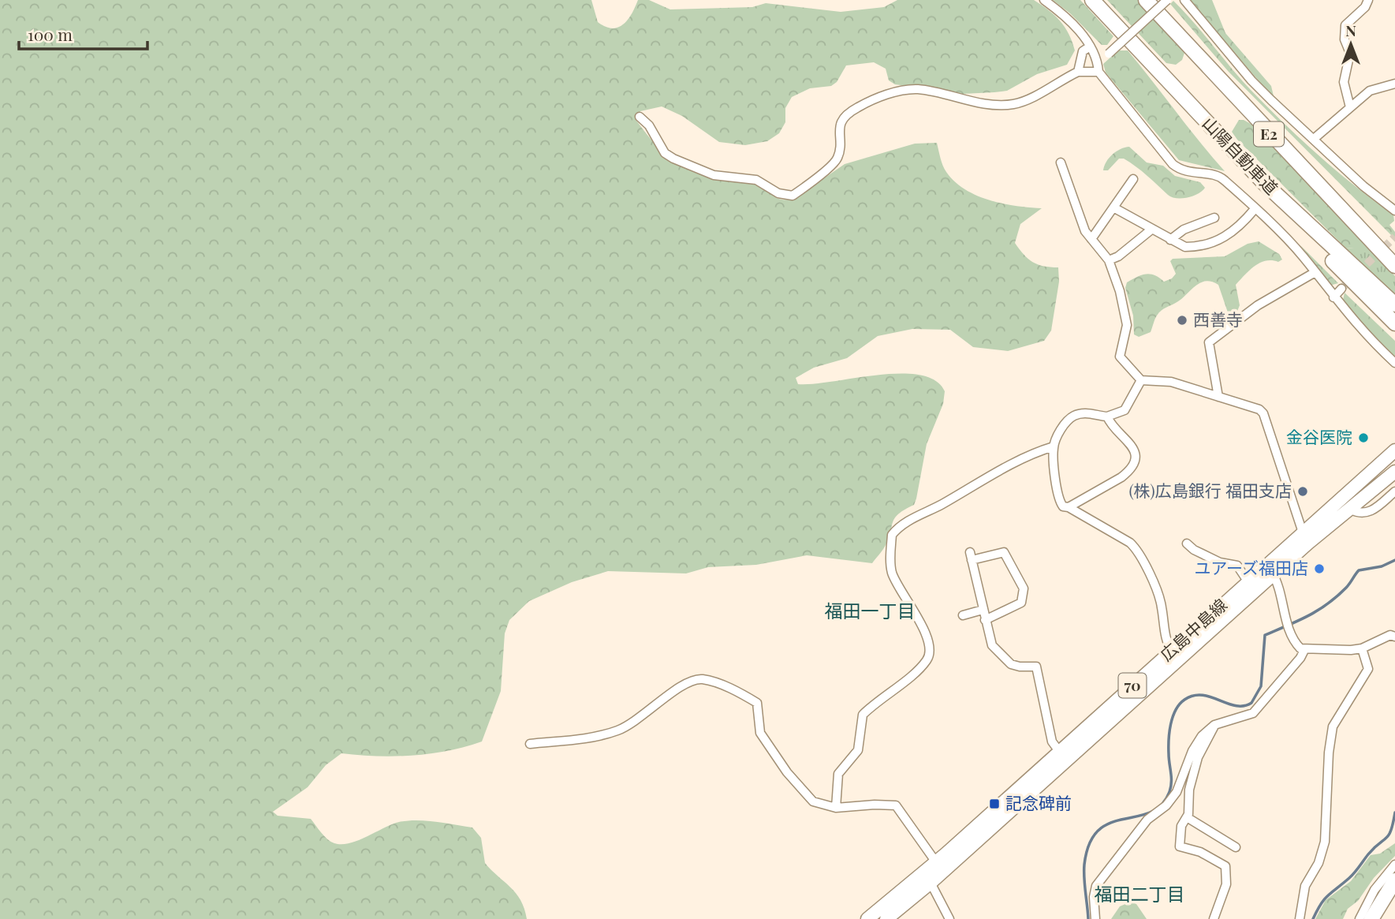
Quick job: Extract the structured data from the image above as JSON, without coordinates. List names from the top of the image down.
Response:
{
  "streets": {
    "highway": ["E2", "山陽自動車道"],
    "main road": ["広島中島線", "70"]
  },
  "districts": ["福田一丁目", "福田二丁目"],
  "places": {
    "other": [
      "西善寺",
      "金谷医院",
      "(株)広島銀行 福田支店",
      "ユアーズ福田店"
    ],
    "transit": ["記念碑前"]
  },
  "scale_bar": "100 m",
  "north": "top"
}
